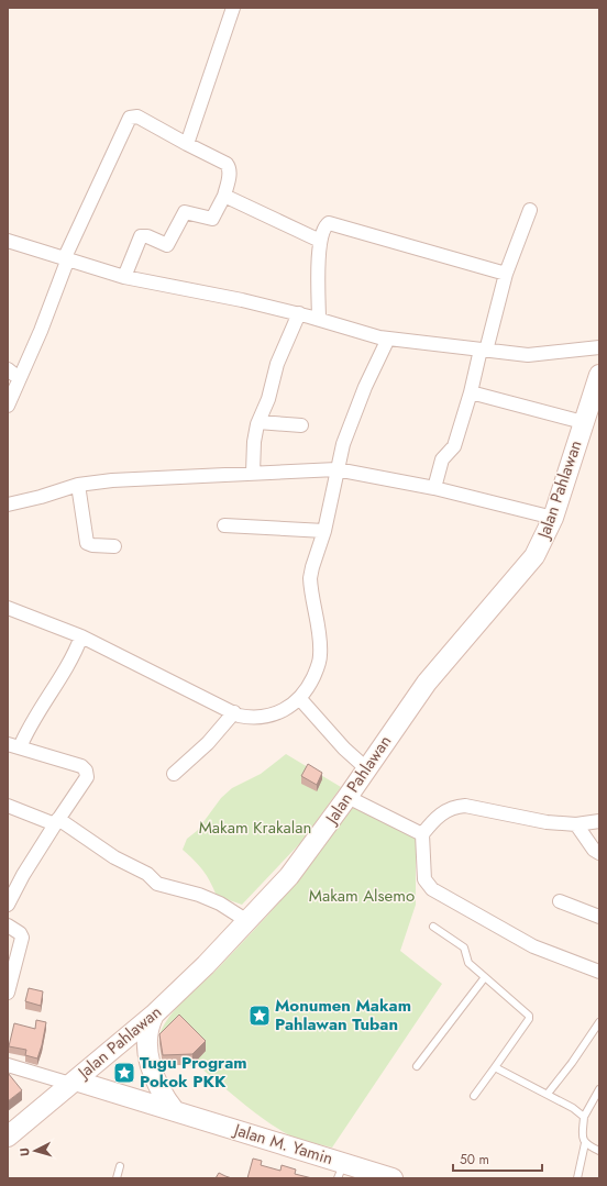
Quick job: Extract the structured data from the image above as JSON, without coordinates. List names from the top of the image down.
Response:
{
  "streets": {
    "main road": ["Jalan Pahlawan", "Jalan M. Yamin"]
  },
  "crossings": [
    ["Jalan Pahlawan", "Jalan M. Yamin"]
  ],
  "parks": ["Makam Krakalan", "Makam Alsemo"],
  "places": {
    "place": ["Monumen Makam Pahlawan Tuban", "Tugu Program Pokok PKK"]
  },
  "scale_bar": "50 m",
  "north": "left"
}
